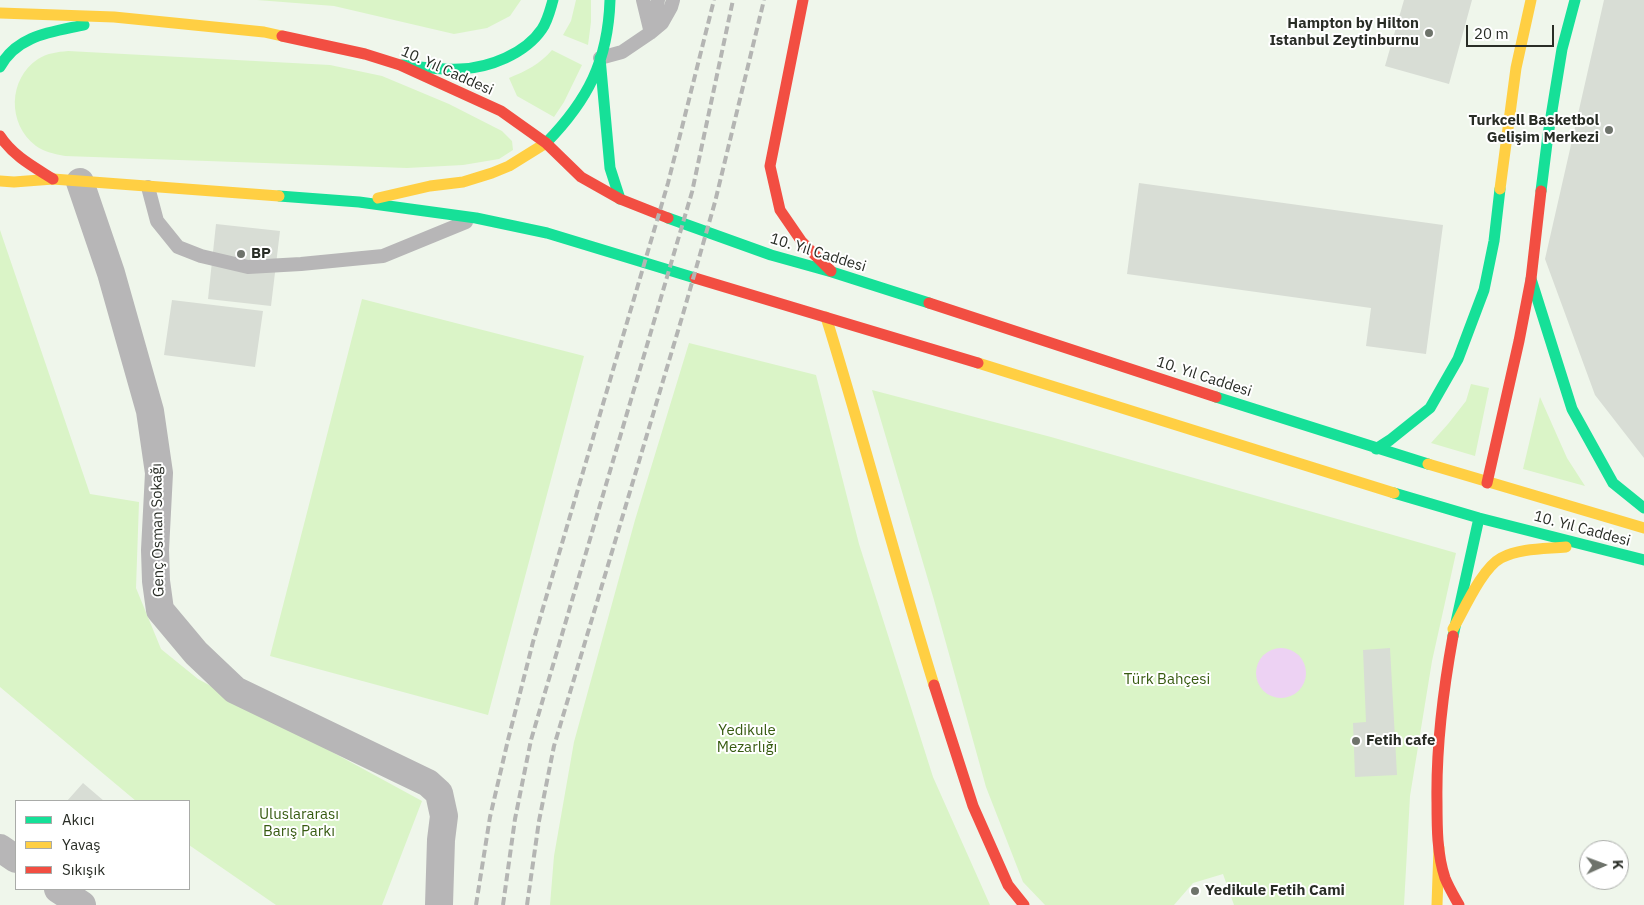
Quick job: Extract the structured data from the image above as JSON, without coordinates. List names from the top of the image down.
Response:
{
  "streets": {
    "main road": ["10. Yıl Caddesi"],
    "street": ["Genç Osman Sokağı"]
  },
  "crossings": [
    ["10. Yıl Caddesi", "Genç Osman Sokağı"]
  ],
  "parks": ["Türk Bahçesi", "Yedikule Mezarlığı", "Uluslararası Barış Parkı"],
  "places": [
    "Hampton by Hilton Istanbul Zeytinburnu",
    "Turkcell Basketbol Gelişim Merkezi",
    "BP",
    "Fetih cafe",
    "Yedikule Fetih Cami"
  ],
  "legend": ["Akıcı", "Yavaş", "Sıkışık"],
  "scale_bar": "20 m",
  "north": "right"
}
